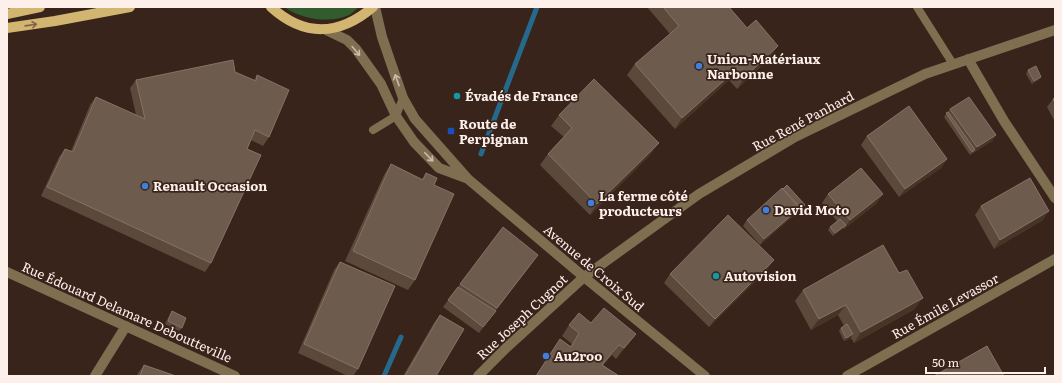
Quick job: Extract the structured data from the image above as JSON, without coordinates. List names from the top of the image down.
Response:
{
  "streets": {
    "street": [
      "Rue René Panhard",
      "Avenue de Croix Sud",
      "Rue Émile Levassor",
      "Rue Édouard Delamare Deboutteville",
      "Rue Joseph Cugnot"
    ]
  },
  "crossings": [
    ["Rue René Panhard", "Avenue de Croix Sud"],
    ["Rue René Panhard", "Rue Joseph Cugnot"],
    ["Avenue de Croix Sud", "Rue Joseph Cugnot"]
  ],
  "places": {
    "other": [
      "Union-Matériaux Narbonne",
      "Évadés de France",
      "Renault Occasion",
      "La ferme côté producteurs",
      "David Moto",
      "Autovision",
      "Au2roo"
    ],
    "transit": ["Route de Perpignan"]
  },
  "scale_bar": "50 m"
}
